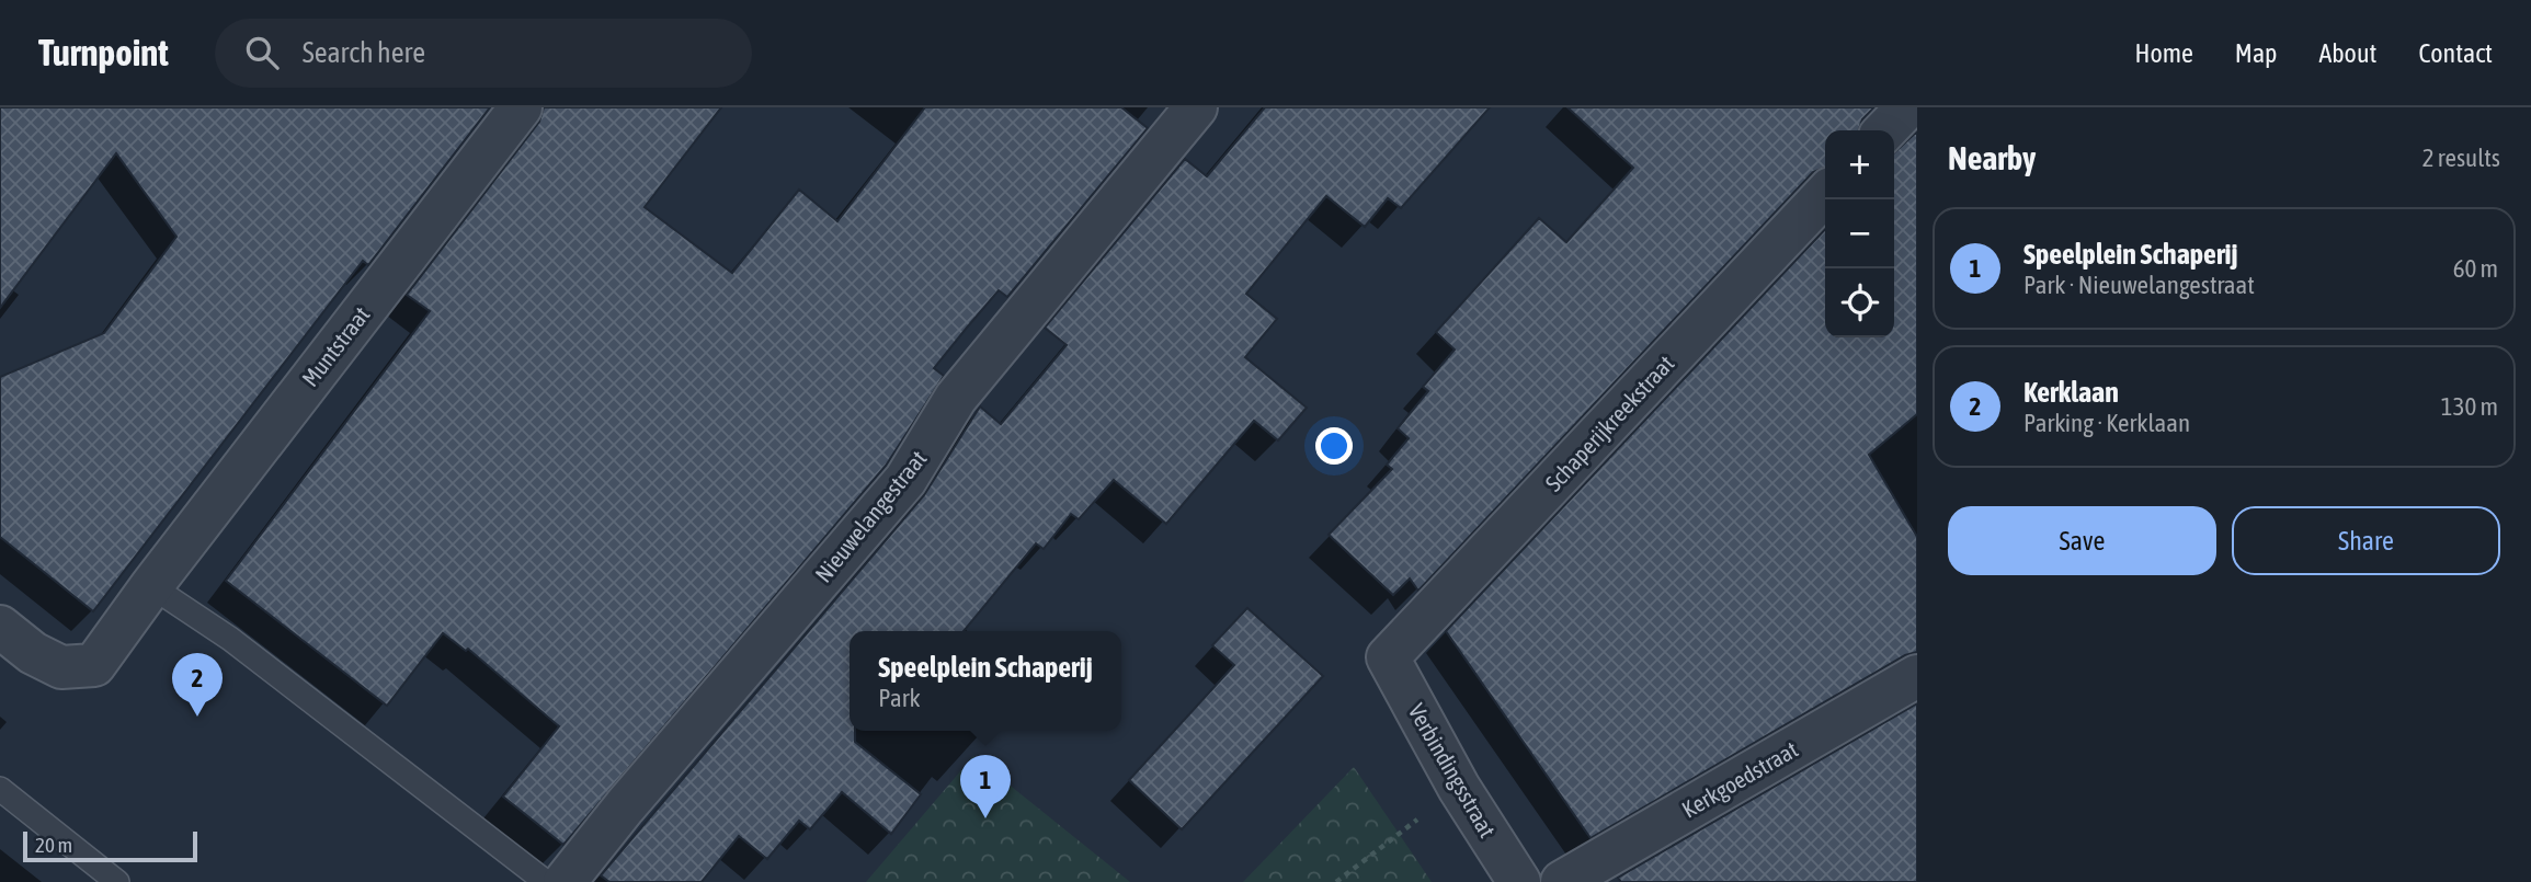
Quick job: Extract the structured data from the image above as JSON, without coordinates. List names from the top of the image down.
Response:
{
  "streets": {
    "street": [
      "Muntstraat",
      "Schaperijkreekstraat",
      "Nieuwelangestraat",
      "Verbindingsstraat",
      "Kerkgoedstraat"
    ]
  },
  "crossings": [
    ["Schaperijkreekstraat", "Verbindingsstraat"]
  ],
  "scale_bar": "20 m",
  "page": {
    "header": "Turnpoint",
    "search": "Search here",
    "nav": [
      "Home",
      "Map",
      "About",
      "Contact"
    ],
    "heading": ["Nearby", "2 results"],
    "map_buttons": ["+", "−"],
    "list": [
      {
        "mark": "1",
        "name": "Speelplein Schaperij",
        "note": "Park · Nieuwelangestraat",
        "value": "60 m"
      },
      {
        "mark": "2",
        "name": "Kerklaan",
        "note": "Parking · Kerklaan",
        "value": "130 m"
      }
    ],
    "buttons": ["Save", "Share"],
    "popup": ["Speelplein Schaperij", "Park"],
    "pins": ["2", "1"],
    "scale": "20 m"
  }
}
